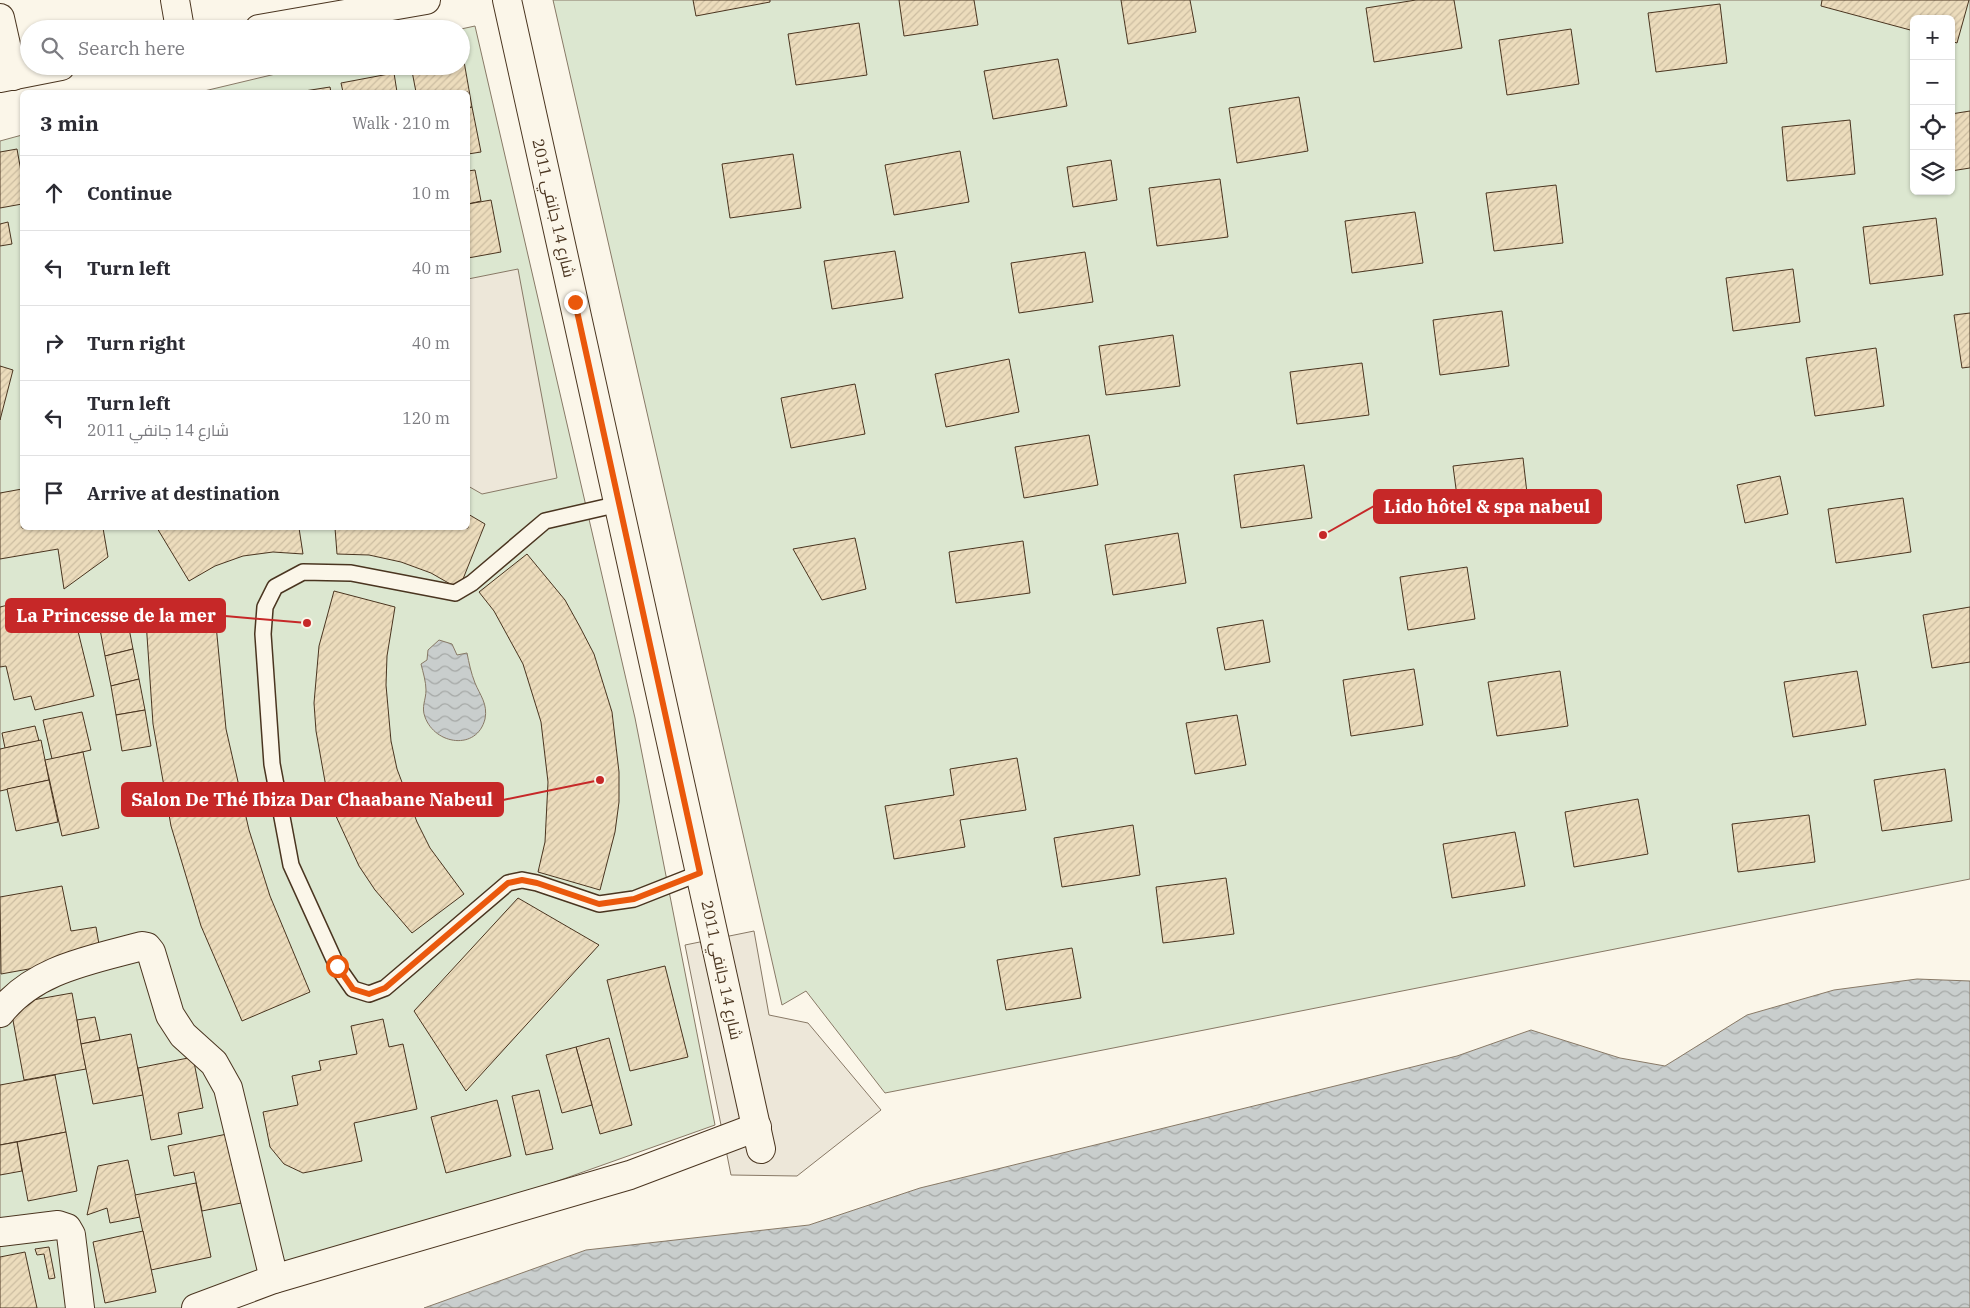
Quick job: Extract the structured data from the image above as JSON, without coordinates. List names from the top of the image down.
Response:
{
  "streets": {
    "street": ["شارع 14 جانفي 2011"]
  },
  "places": ["Lido hôtel & spa nabeul", "La Princesse de la mer", "Salon De Thé Ibiza Dar Chaabane Nabeul"],
  "page": {
    "map_buttons": ["+", "−"],
    "search": "Search here",
    "heading": ["3 min", "Walk · 210 m"],
    "list": [
      ["Continue", "10 m"],
      ["Turn left", "40 m"],
      ["Turn right", "40 m"],
      ["Turn left", "شارع 14 جانفي 2011", "120 m"],
      "Arrive at destination"
    ]
  }
}
